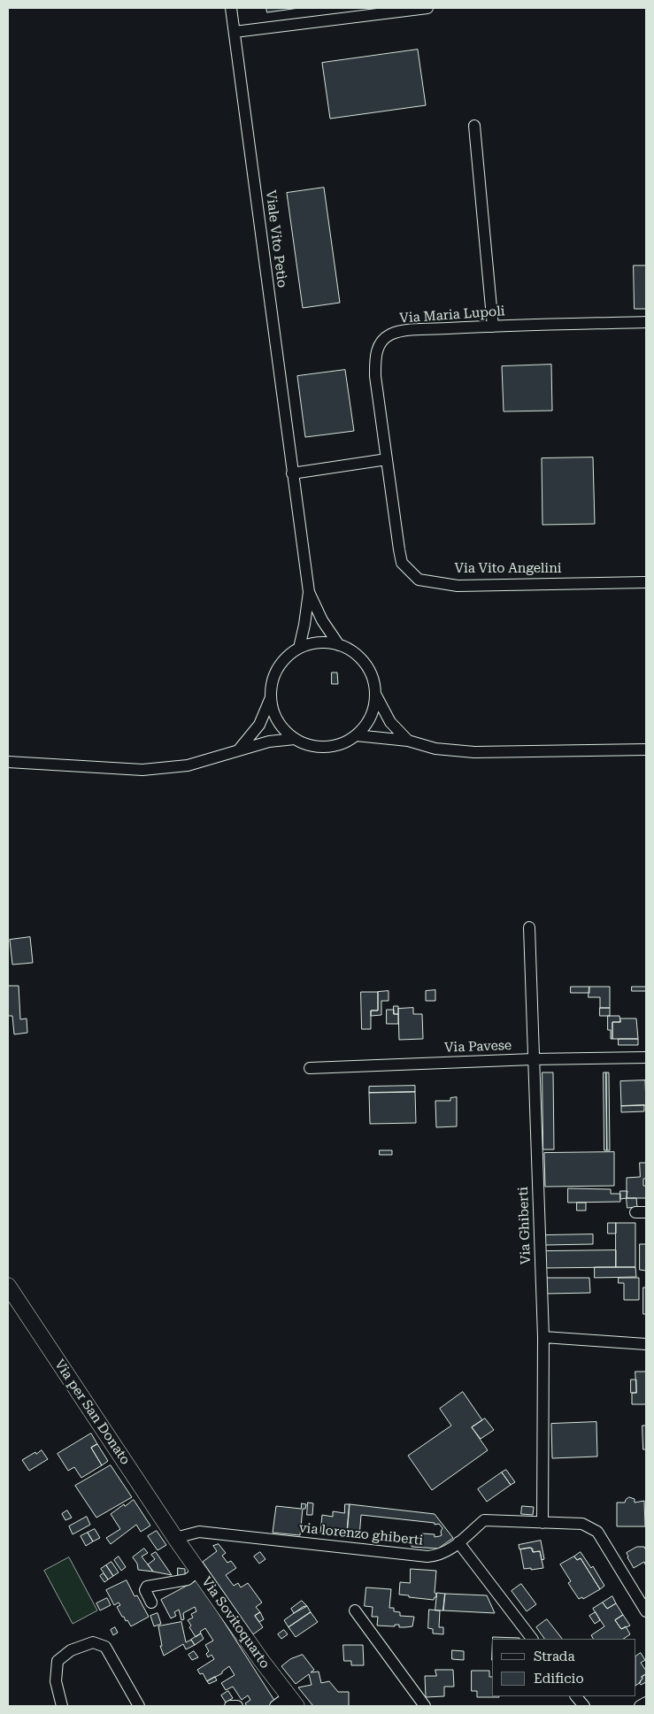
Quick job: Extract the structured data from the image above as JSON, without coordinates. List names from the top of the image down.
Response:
{
  "streets": {
    "street": [
      "Viale Vito Petìo",
      "Via Maria Lupoli",
      "Via Vito Angelini",
      "Via Pavese",
      "Via Ghiberti",
      "Via per San Donato",
      "via lorenzo ghiberti",
      "Via Sovitoquarto"
    ]
  },
  "crossings": [
    ["Via Maria Lupoli", "Via Vito Angelini"],
    ["Via Pavese", "Via Ghiberti"],
    ["Via Ghiberti", "via lorenzo ghiberti"],
    ["Via per San Donato", "via lorenzo ghiberti"],
    ["Via per San Donato", "Via Sovitoquarto"],
    ["via lorenzo ghiberti", "Via Sovitoquarto"]
  ],
  "legend": ["Strada", "Edificio"]
}
